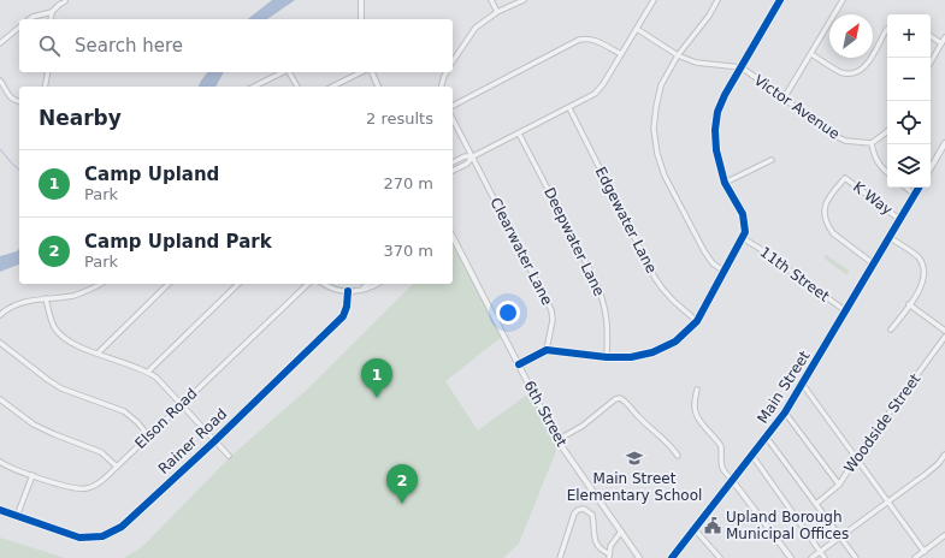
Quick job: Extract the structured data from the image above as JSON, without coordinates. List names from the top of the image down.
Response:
{
  "streets": {
    "street": [
      "Victor Avenue",
      "K Way",
      "Edgewater Lane",
      "Deepwater Lane",
      "Clearwater Lane",
      "11th Street",
      "Main Street",
      "6th Street",
      "Elson Road",
      "Woodside Street",
      "Rainer Road"
    ]
  },
  "crossings": [
    ["K Way", "Main Street"],
    ["11th Street", "Main Street"]
  ],
  "places": {
    "school or university": ["Main Street Elementary School"],
    "public building": ["Upland Borough Municipal Offices"]
  },
  "north": "top right",
  "page": {
    "map_buttons": ["+", "−"],
    "search": "Search here",
    "heading": ["Nearby", "2 results"],
    "list": [
      {
        "mark": "1",
        "name": "Camp Upland",
        "note": "Park",
        "value": "270 m"
      },
      {
        "mark": "2",
        "name": "Camp Upland Park",
        "note": "Park",
        "value": "370 m"
      }
    ],
    "pins": ["1", "2"]
  }
}
